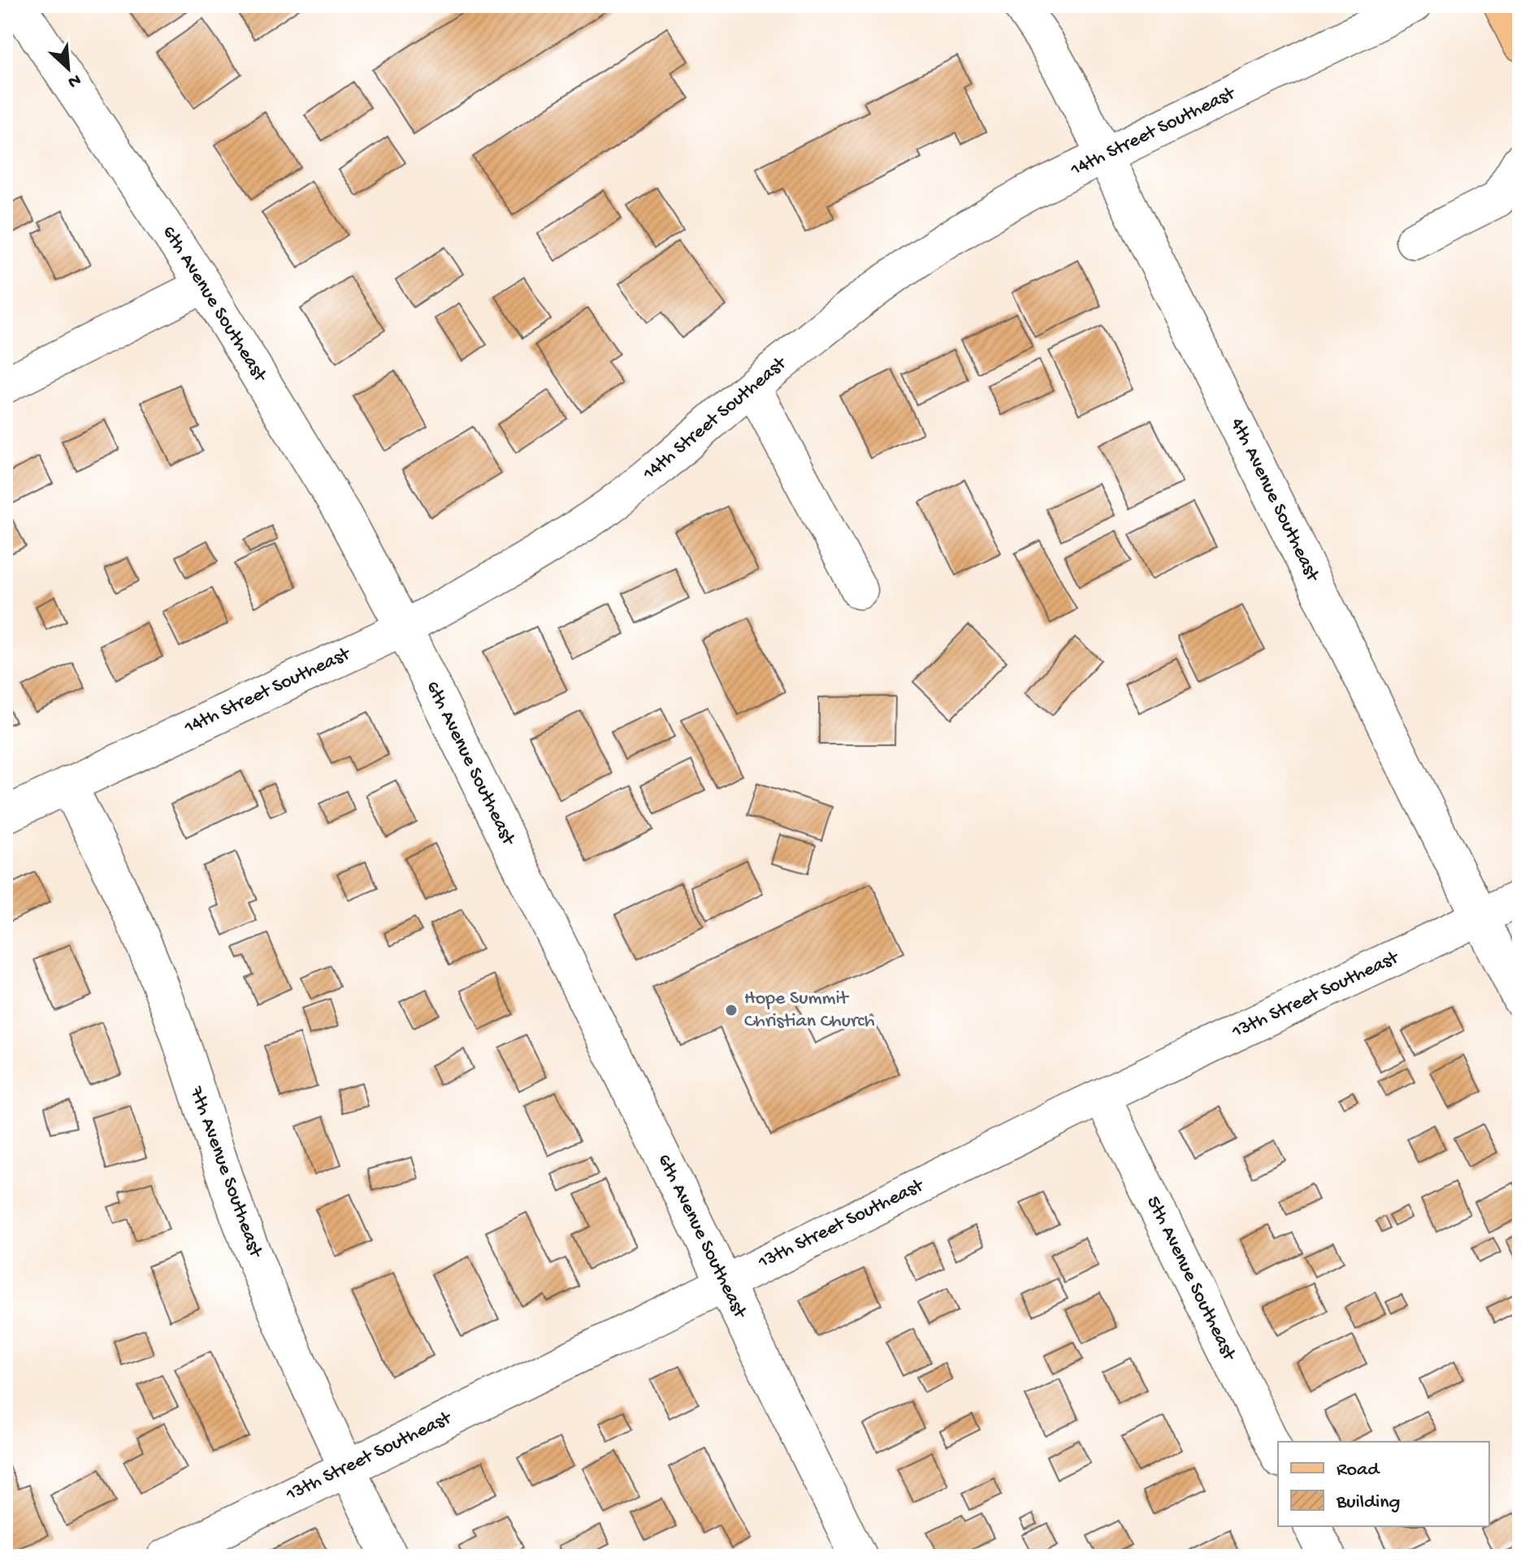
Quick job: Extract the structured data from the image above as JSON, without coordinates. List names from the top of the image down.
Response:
{
  "streets": {
    "street": [
      "14th Street Southeast",
      "6th Avenue Southeast",
      "4th Avenue Southeast",
      "13th Street Southeast",
      "7th Avenue Southeast",
      "5th Avenue Southeast"
    ]
  },
  "crossings": [
    ["14th Street Southeast", "6th Avenue Southeast"],
    ["14th Street Southeast", "4th Avenue Southeast"],
    ["14th Street Southeast", "7th Avenue Southeast"],
    ["6th Avenue Southeast", "13th Street Southeast"],
    ["4th Avenue Southeast", "13th Street Southeast"],
    ["13th Street Southeast", "7th Avenue Southeast"],
    ["13th Street Southeast", "5th Avenue Southeast"]
  ],
  "places": ["Hope Summit Christian Church"],
  "legend": ["Road", "Building"],
  "north": "bottom right"
}
